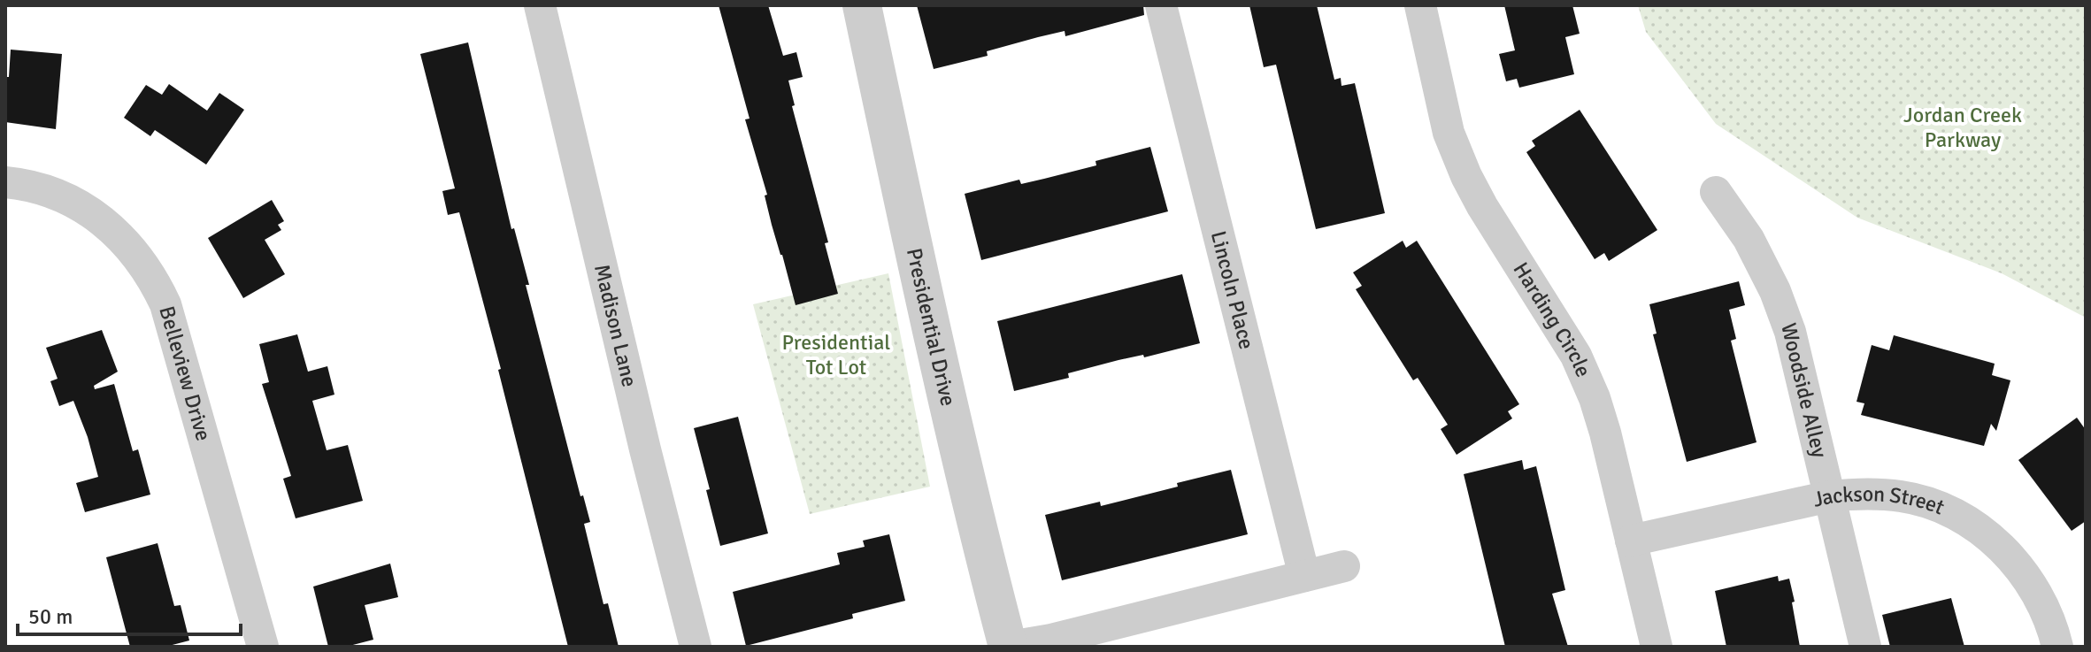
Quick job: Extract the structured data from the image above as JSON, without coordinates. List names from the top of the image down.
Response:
{
  "streets": {
    "street": [
      "Lincoln Place",
      "Harding Circle",
      "Madison Lane",
      "Presidential Drive",
      "Belleview Drive",
      "Woodside Alley",
      "Jackson Street"
    ]
  },
  "crossings": [
    ["Harding Circle", "Jackson Street"],
    ["Woodside Alley", "Jackson Street"]
  ],
  "parks": ["Jordan Creek Parkway", "Presidential Tot Lot"],
  "scale_bar": "50 m"
}
